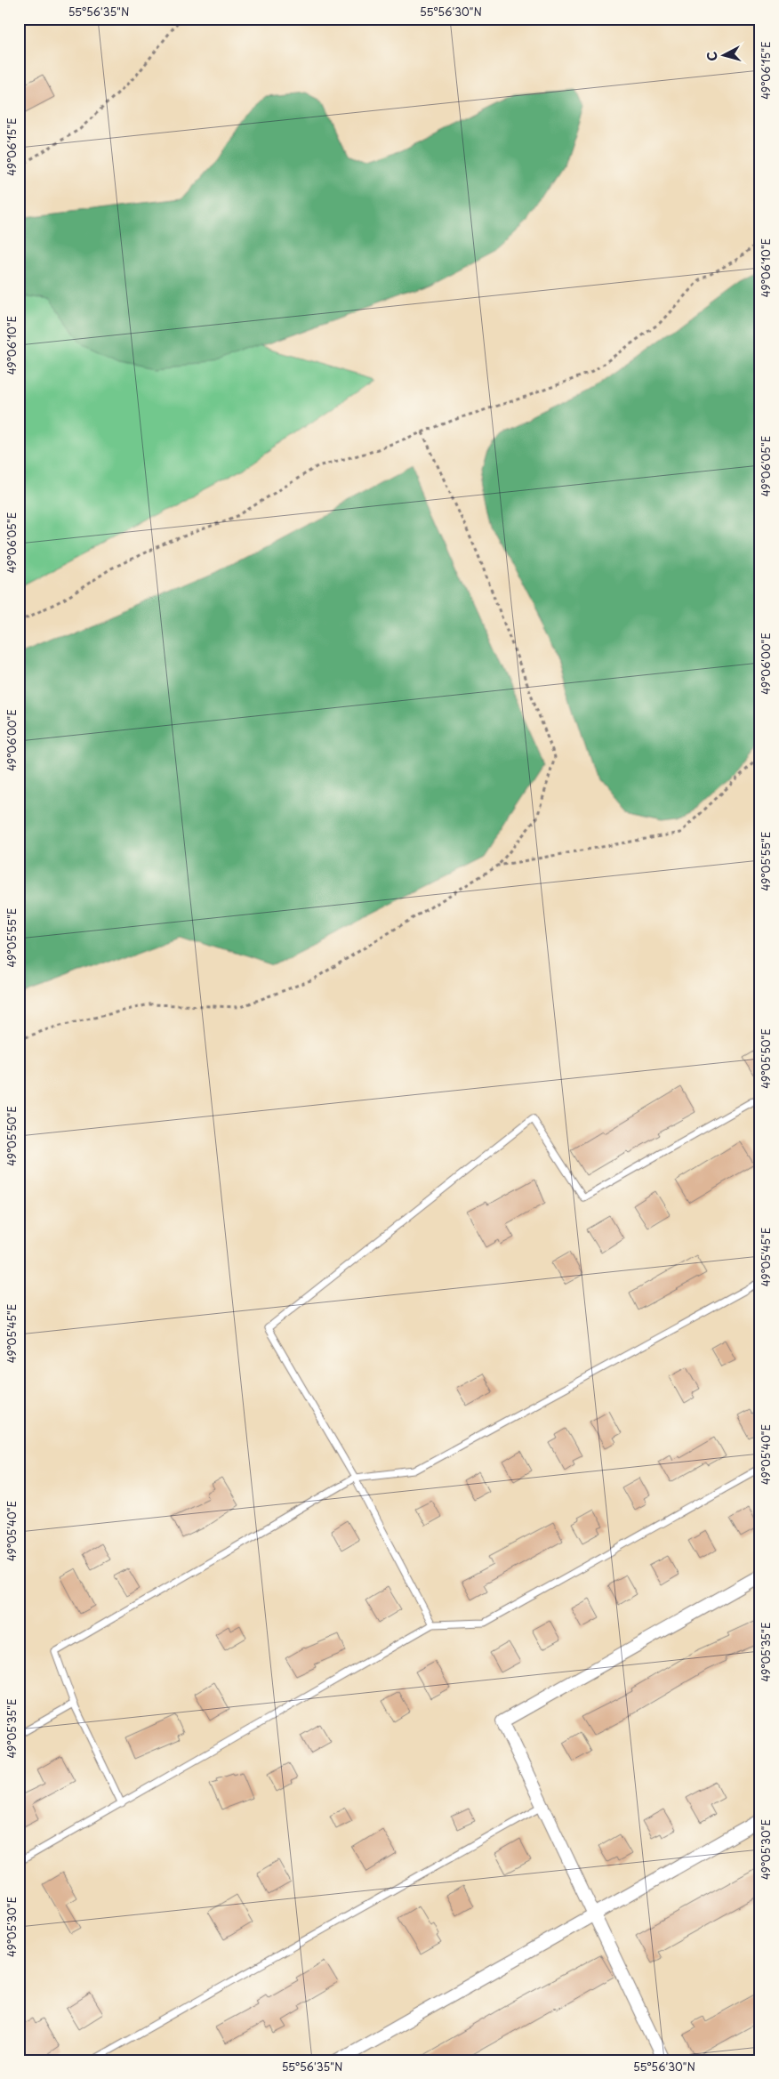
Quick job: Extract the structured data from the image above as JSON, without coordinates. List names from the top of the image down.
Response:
{
  "north": "left",
  "coordinates": [
    "55°56'35\"N",
    "55°56'30\"N",
    "49°06'15\"E",
    "49°06'10\"E",
    "49°06'05\"E",
    "49°06'00\"E",
    "49°05'55\"E",
    "49°05'50\"E",
    "49°05'45\"E",
    "49°05'40\"E",
    "49°05'35\"E",
    "49°05'30\"E"
  ]
}
